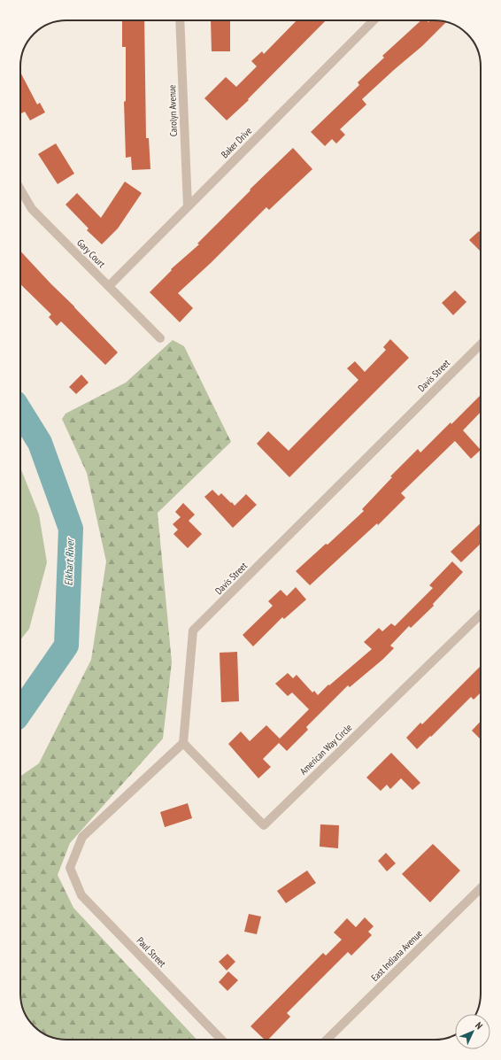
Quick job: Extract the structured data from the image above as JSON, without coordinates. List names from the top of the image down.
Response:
{
  "streets": {
    "street": [
      "Carolyn Avenue",
      "Baker Drive",
      "Gary Court",
      "Davis Street",
      "American Way Circle",
      "Paul Street",
      "East Indiana Avenue"
    ]
  },
  "crossings": [
    ["Carolyn Avenue", "Baker Drive"],
    ["Baker Drive", "Gary Court"],
    ["Davis Street", "American Way Circle"],
    ["Davis Street", "Paul Street"],
    ["American Way Circle", "Paul Street"]
  ],
  "water": ["Elkhart River"],
  "north": "top right"
}
